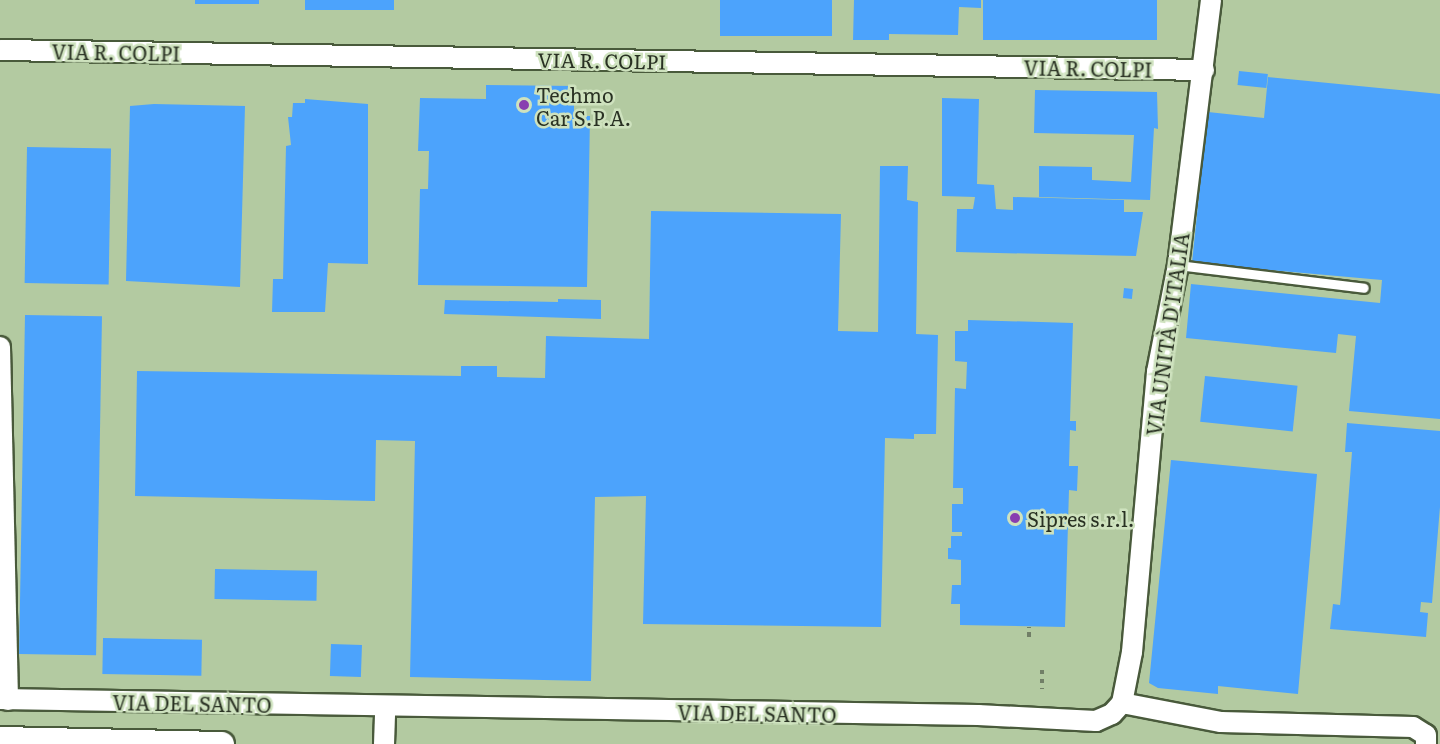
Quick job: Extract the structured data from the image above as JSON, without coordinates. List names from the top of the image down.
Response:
{
  "streets": {
    "street": ["VIA R. COLPI", "VIA UNITÀ D'ITALIA", "VIA DEL SANTO"]
  },
  "crossings": [
    ["VIA R. COLPI", "VIA UNITÀ D'ITALIA"],
    ["VIA UNITÀ D'ITALIA", "VIA DEL SANTO"]
  ],
  "places": ["Techmo Car S.P.A.", "Sipres s.r.l."]
}
